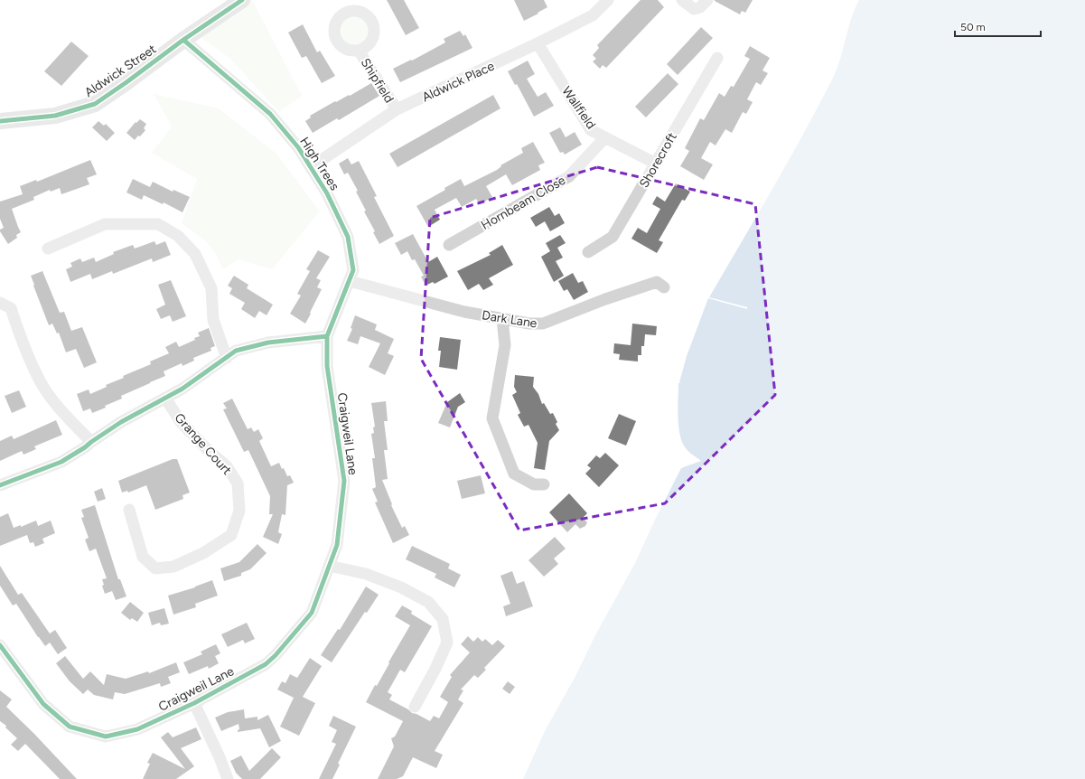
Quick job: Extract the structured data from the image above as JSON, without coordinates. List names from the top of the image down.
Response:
{
  "streets": {
    "street": [
      "Aldwick Street",
      "Shipfield",
      "Aldwick Place",
      "Wallfield",
      "Shorecroft",
      "High Trees",
      "Hornbeam Close",
      "Dark Lane",
      "Craigweil Lane",
      "Grange Court"
    ]
  },
  "crossings": [
    ["Aldwick Street", "High Trees"],
    ["Shipfield", "Aldwick Place"],
    ["Aldwick Place", "Wallfield"],
    ["Aldwick Place", "High Trees"],
    ["Wallfield", "Shorecroft"],
    ["Wallfield", "Hornbeam Close"],
    ["High Trees", "Dark Lane"],
    ["High Trees", "Craigweil Lane"]
  ],
  "scale_bar": "50 m"
}
